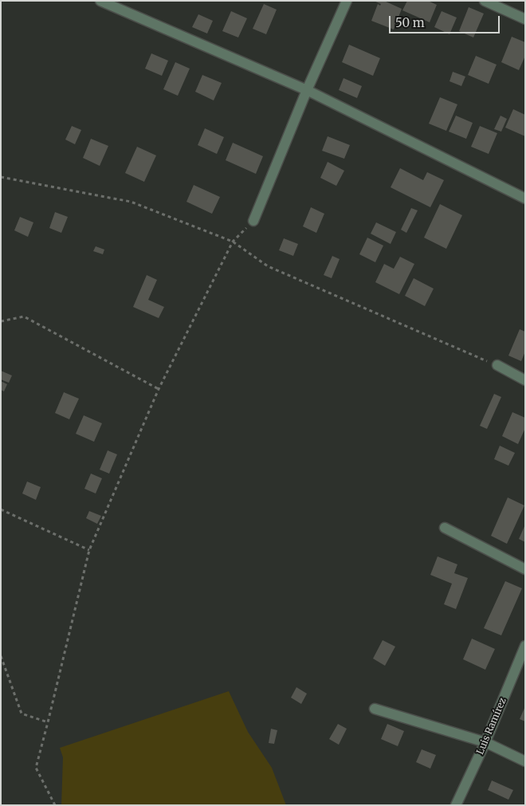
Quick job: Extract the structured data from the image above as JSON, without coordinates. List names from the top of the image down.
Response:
{
  "streets": {
    "street": ["Luis Ramírez"]
  },
  "scale_bar": "50 m"
}
